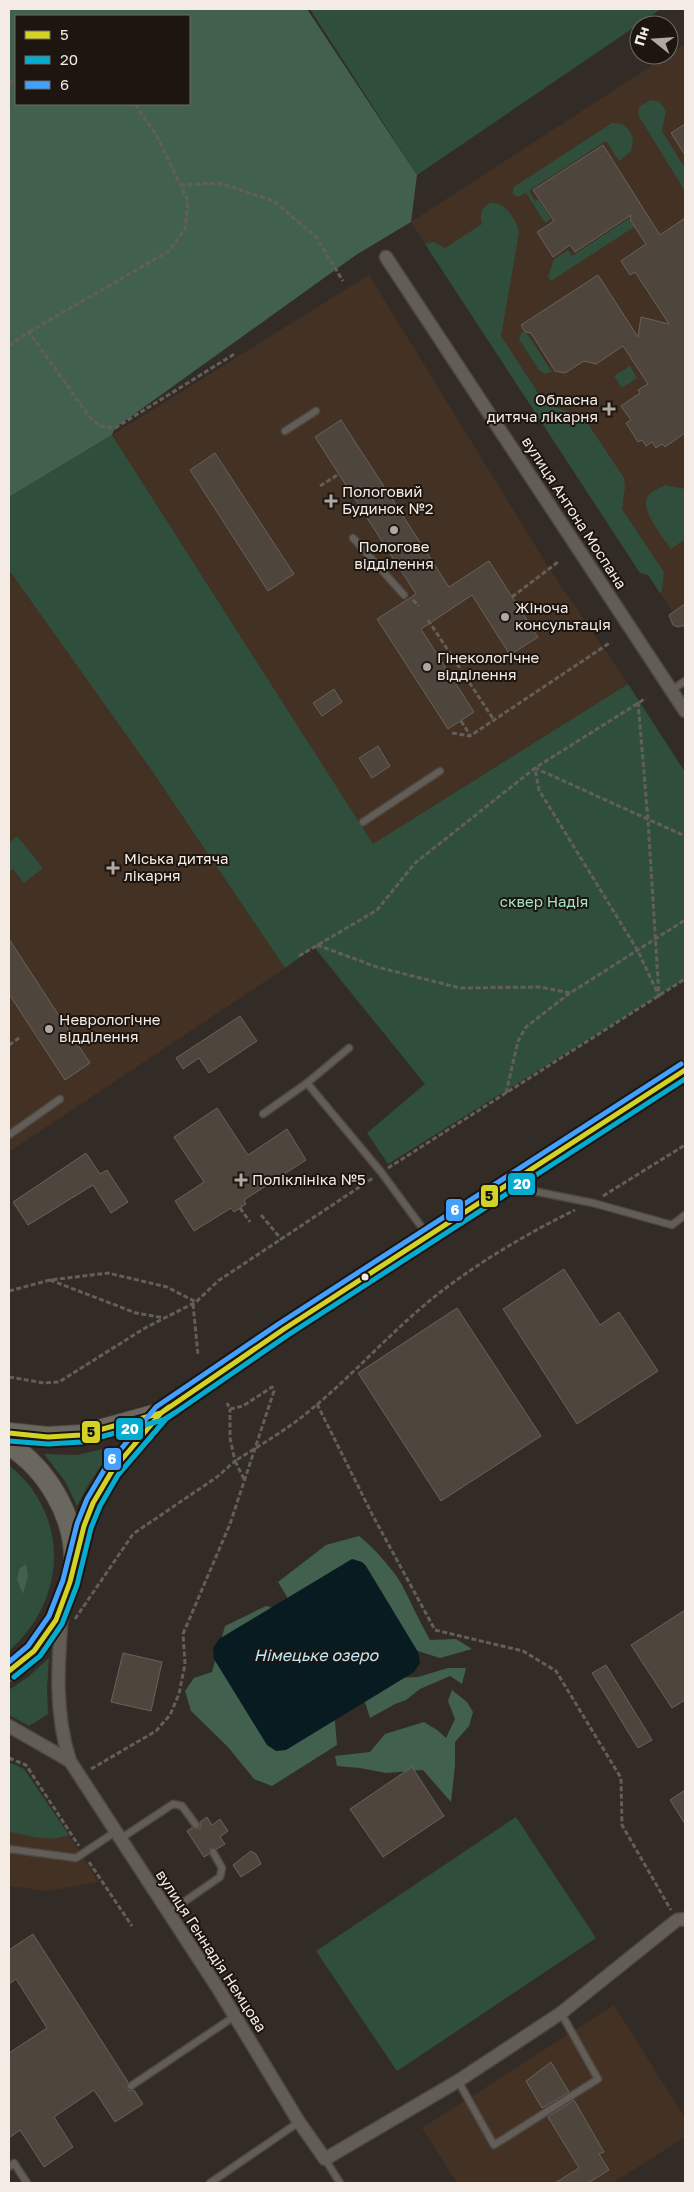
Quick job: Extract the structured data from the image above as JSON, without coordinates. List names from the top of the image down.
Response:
{
  "streets": {
    "street": ["вулиця Антона Моспана", "вулиця Геннадія Немцова"]
  },
  "water": ["Німецьке озеро"],
  "parks": ["сквер Надія"],
  "places": {
    "health": [
      "Обласна дитяча лікарня",
      "Пологовий Будинок №2",
      "Міська дитяча лікарня",
      "Поліклініка №5"
    ],
    "other": [
      "Пологове відділення",
      "Жіноча консультація",
      "Гінекологічне відділення",
      "Неврологічне відділення"
    ]
  },
  "lines": ["transit line 6", "transit line 5", "transit line 20"],
  "legend": ["5", "20", "6"],
  "north": "left"
}
